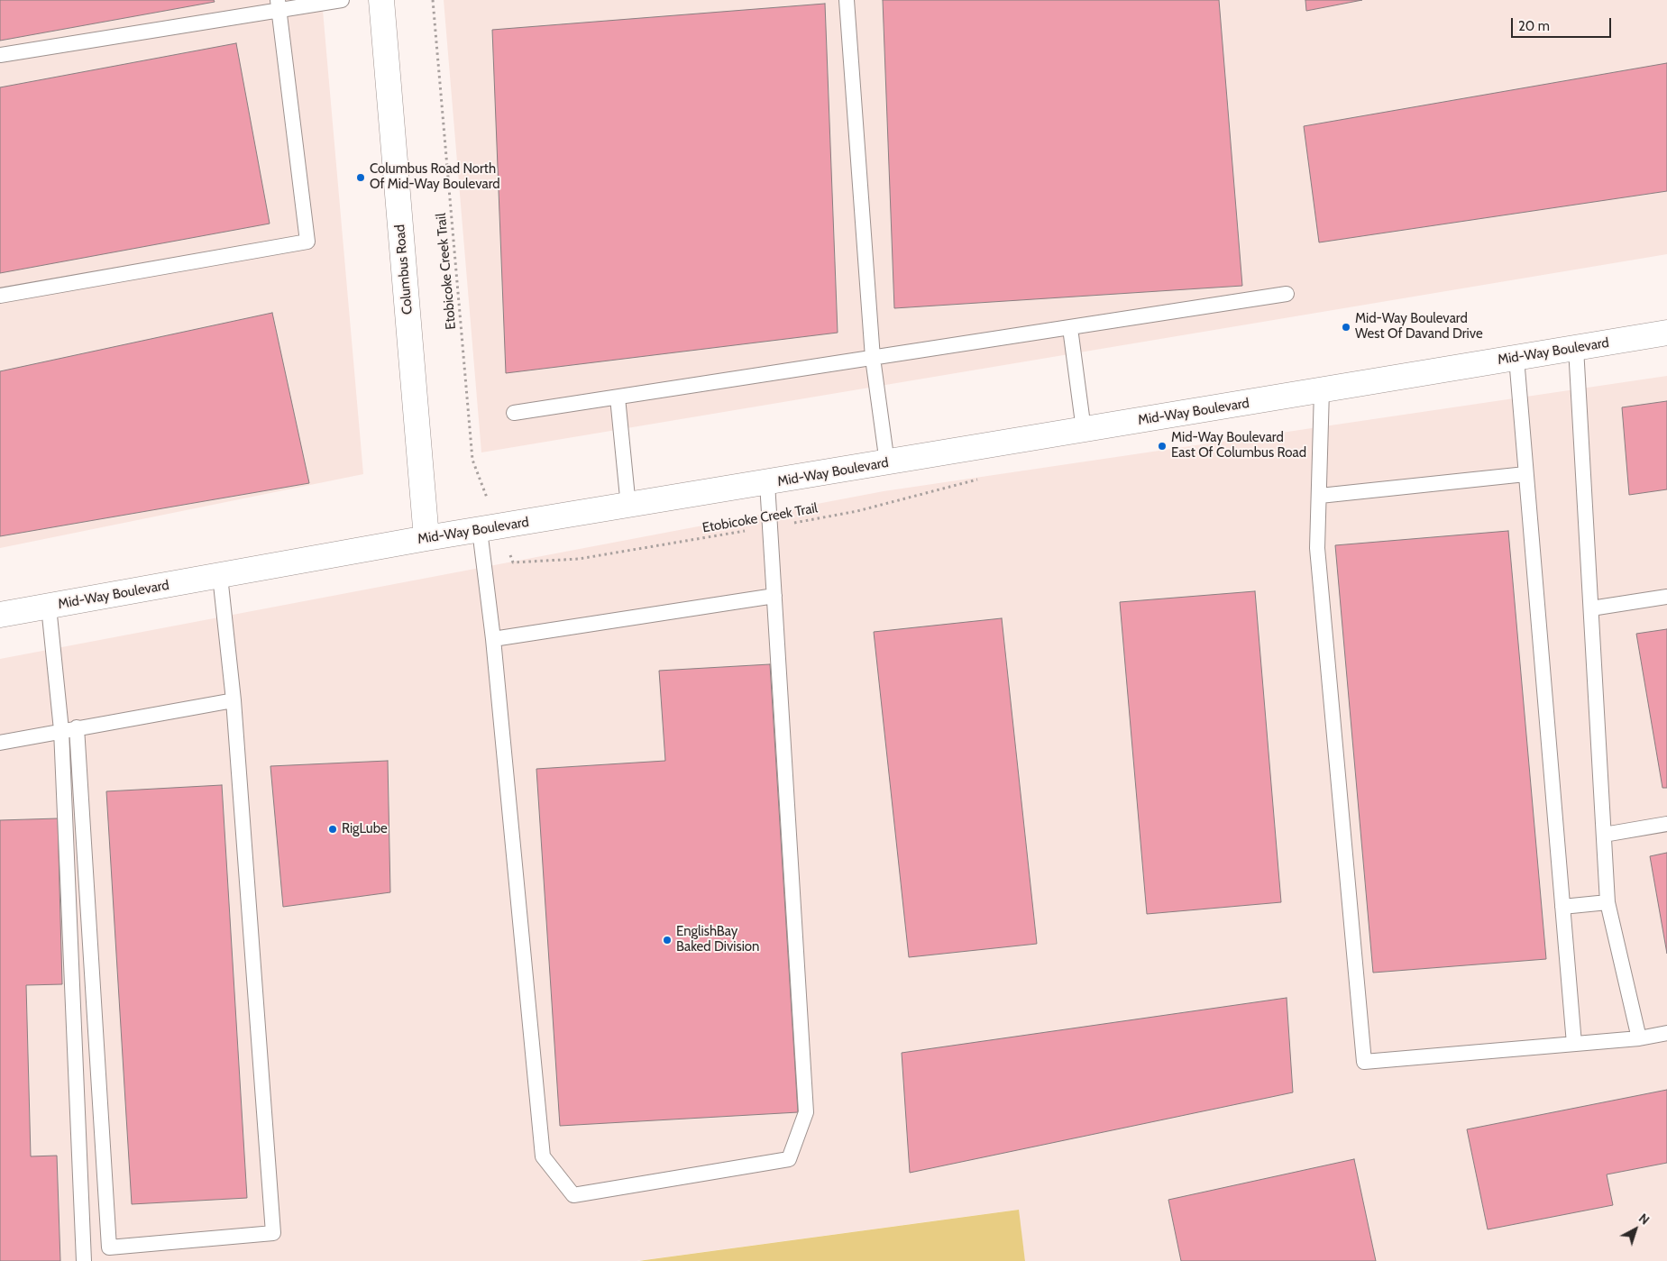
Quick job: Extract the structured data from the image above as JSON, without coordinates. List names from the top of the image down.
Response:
{
  "streets": {
    "street": ["Columbus Road", "Mid-Way Boulevard"],
    "path": ["Etobicoke Creek Trail"]
  },
  "crossings": [
    ["Columbus Road", "Mid-Way Boulevard"]
  ],
  "places": [
    "Columbus Road North Of Mid-Way Boulevard",
    "Mid-Way Boulevard West Of Davand Drive",
    "Mid-Way Boulevard East Of Columbus Road",
    "RigLube",
    "EnglishBay Baked Division"
  ],
  "scale_bar": "20 m",
  "north": "top right"
}
